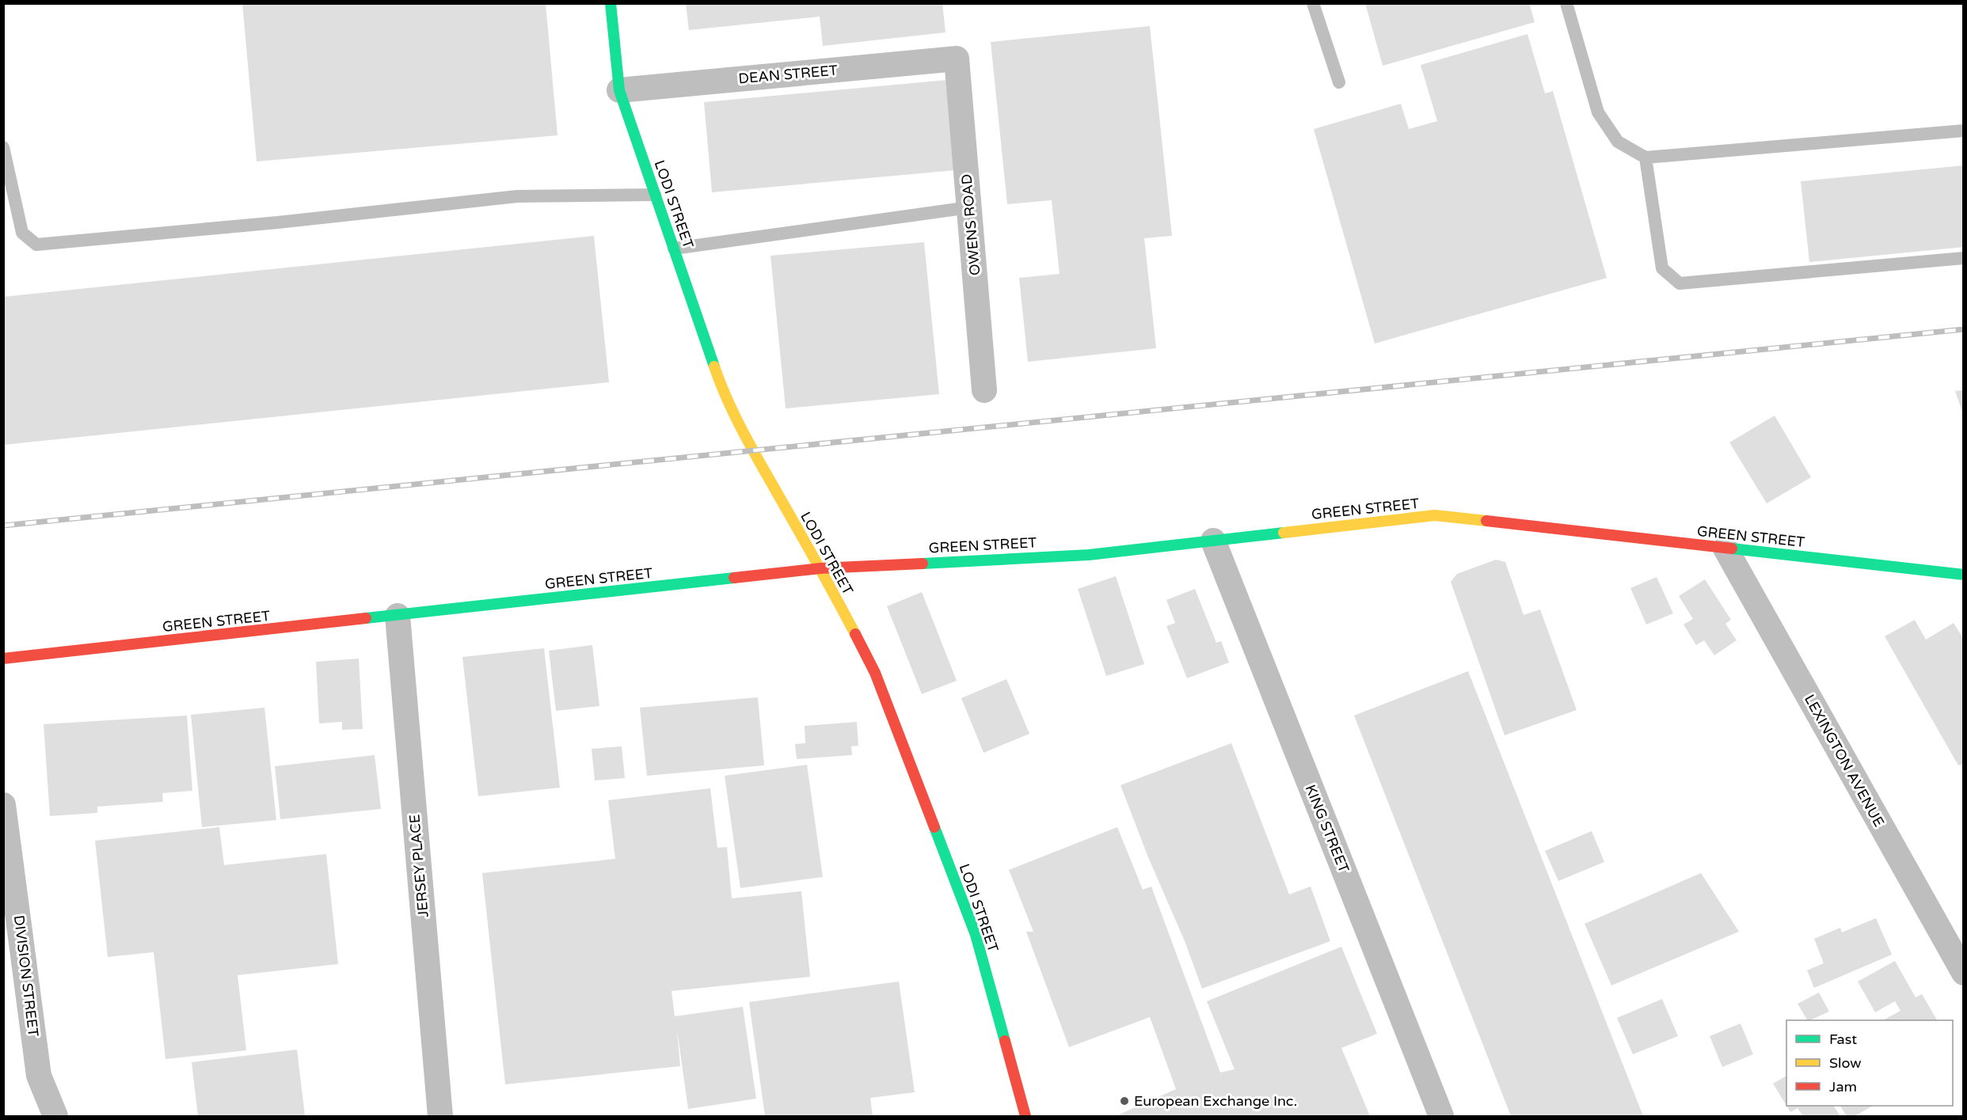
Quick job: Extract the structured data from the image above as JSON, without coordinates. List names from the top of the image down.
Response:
{
  "streets": {
    "street": [
      "DEAN STREET",
      "LODI STREET",
      "OWENS ROAD",
      "GREEN STREET",
      "LEXINGTON AVENUE",
      "KING STREET",
      "JERSEY PLACE",
      "DIVISION STREET"
    ]
  },
  "crossings": [
    ["DEAN STREET", "LODI STREET"],
    ["DEAN STREET", "OWENS ROAD"],
    ["LODI STREET", "GREEN STREET"],
    ["GREEN STREET", "LEXINGTON AVENUE"],
    ["GREEN STREET", "KING STREET"],
    ["GREEN STREET", "JERSEY PLACE"]
  ],
  "places": ["European Exchange Inc."],
  "legend": ["Fast", "Slow", "Jam"]
}
